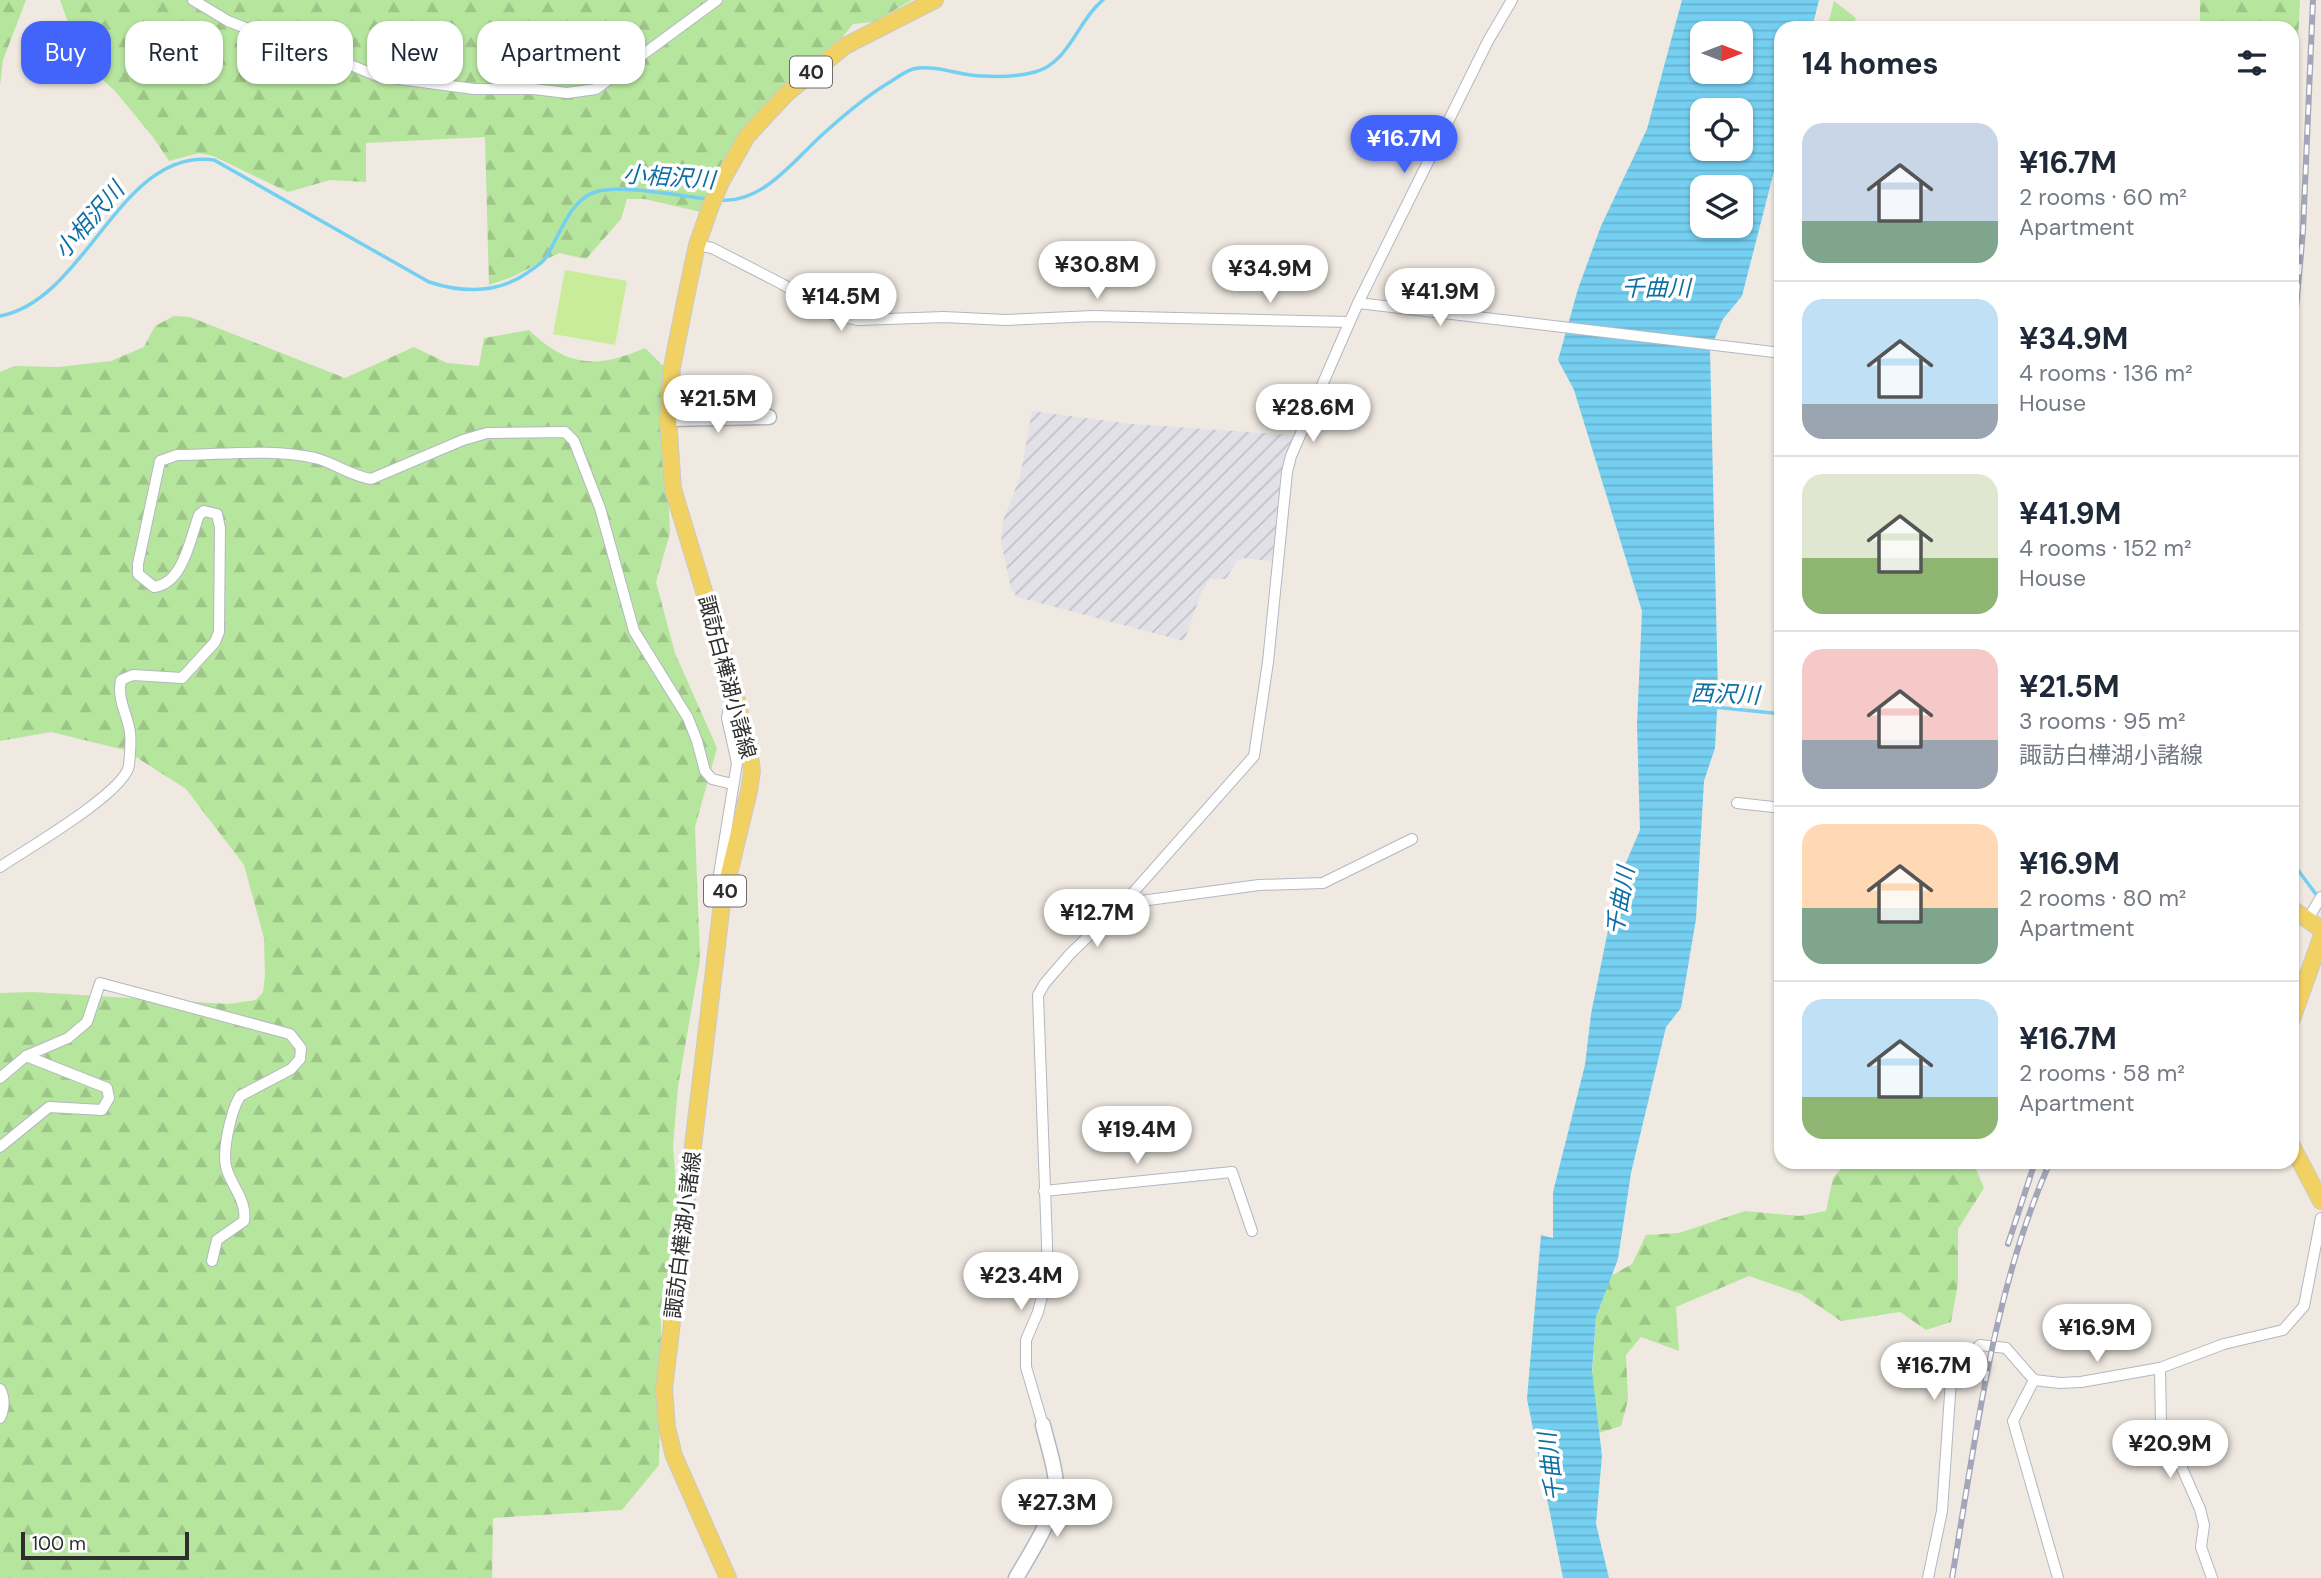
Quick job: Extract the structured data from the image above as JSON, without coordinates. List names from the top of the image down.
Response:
{
  "streets": {
    "main road": ["40", "諏訪白樺湖小諸線"]
  },
  "water": ["小相沢川", "千曲川", "西沢川"],
  "scale_bar": "100 m",
  "north": "right",
  "page": {
    "chip": [
      "Buy",
      "Rent",
      "Filters",
      "New",
      "Apartment"
    ],
    "heading": "14 homes",
    "list": [
      {
        "name": "¥16.7M",
        "note": "2 rooms · 60 m² · Apartment"
      },
      {
        "name": "¥34.9M",
        "note": "4 rooms · 136 m² · House"
      },
      {
        "name": "¥41.9M",
        "note": "4 rooms · 152 m² · House"
      },
      {
        "name": "¥21.5M",
        "note": "3 rooms · 95 m² · 諏訪白樺湖小諸線"
      },
      {
        "name": "¥16.9M",
        "note": "2 rooms · 80 m² · Apartment"
      },
      {
        "name": "¥16.7M",
        "note": "2 rooms · 58 m² · Apartment"
      }
    ],
    "price": [
      "¥16.7M",
      "¥30.8M",
      "¥34.9M",
      "¥41.9M",
      "¥14.5M",
      "¥21.5M",
      "¥28.6M",
      "¥12.7M",
      "¥19.4M",
      "¥23.4M",
      "¥16.9M",
      "¥16.7M",
      "¥20.9M",
      "¥27.3M"
    ],
    "scale": "100 m"
  }
}
